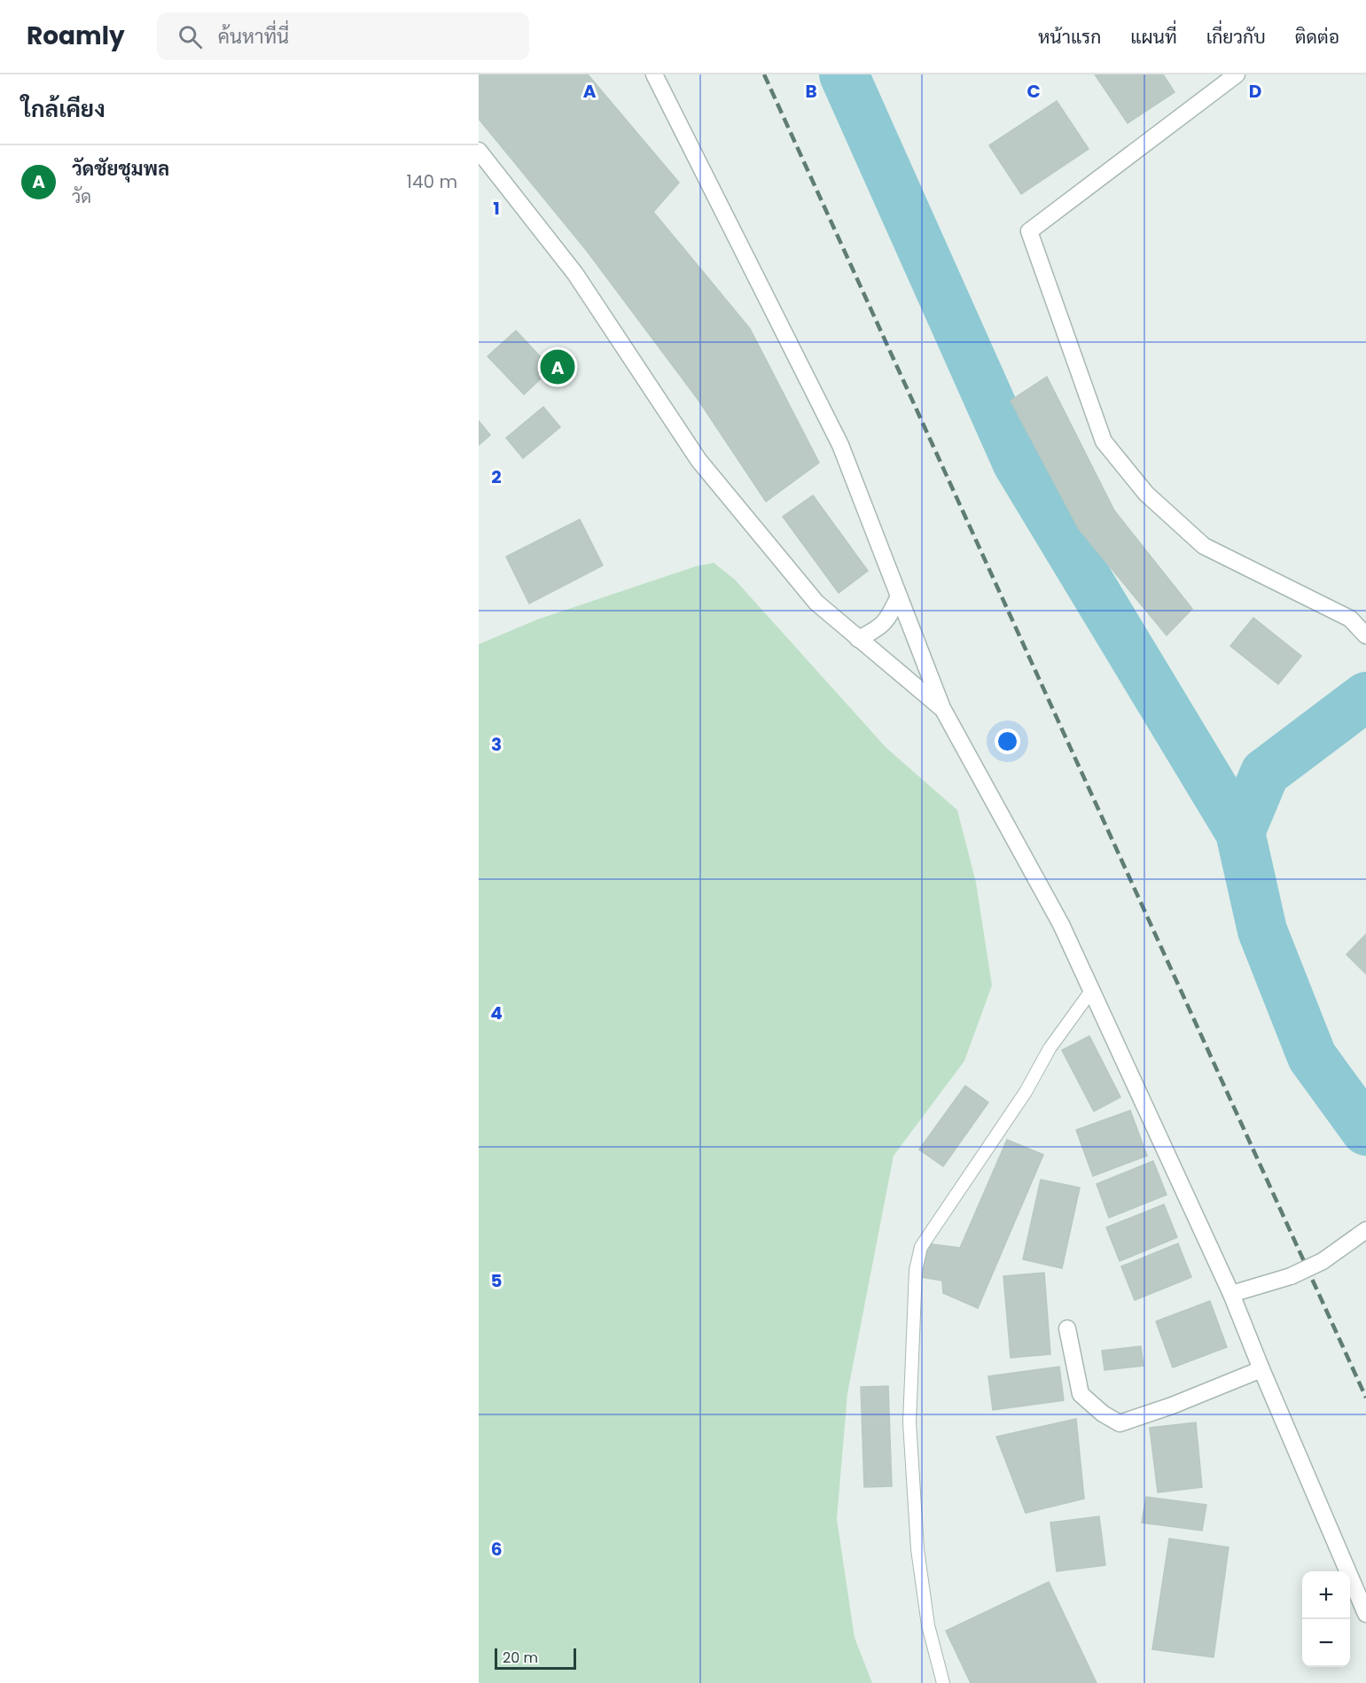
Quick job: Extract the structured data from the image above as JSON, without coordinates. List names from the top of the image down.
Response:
{
  "scale_bar": "20 m",
  "page": {
    "header": "Roamly",
    "search": "ค้นหาที่นี่",
    "nav": [
      "หน้าแรก",
      "แผนที่",
      "เกี่ยวกับ",
      "ติดต่อ"
    ],
    "heading": "ใกล้เคียง",
    "list": [
      {
        "mark": "A",
        "name": "วัดชัยชุมพล",
        "note": "วัด",
        "value": "140 m"
      }
    ],
    "pins": "A",
    "map_buttons": ["+", "−"],
    "scale": "20 m"
  },
  "grid": {
    "columns": [
      "A",
      "B",
      "C",
      "D"
    ],
    "rows": [
      "1",
      "2",
      "3",
      "4",
      "5",
      "6"
    ]
  }
}
